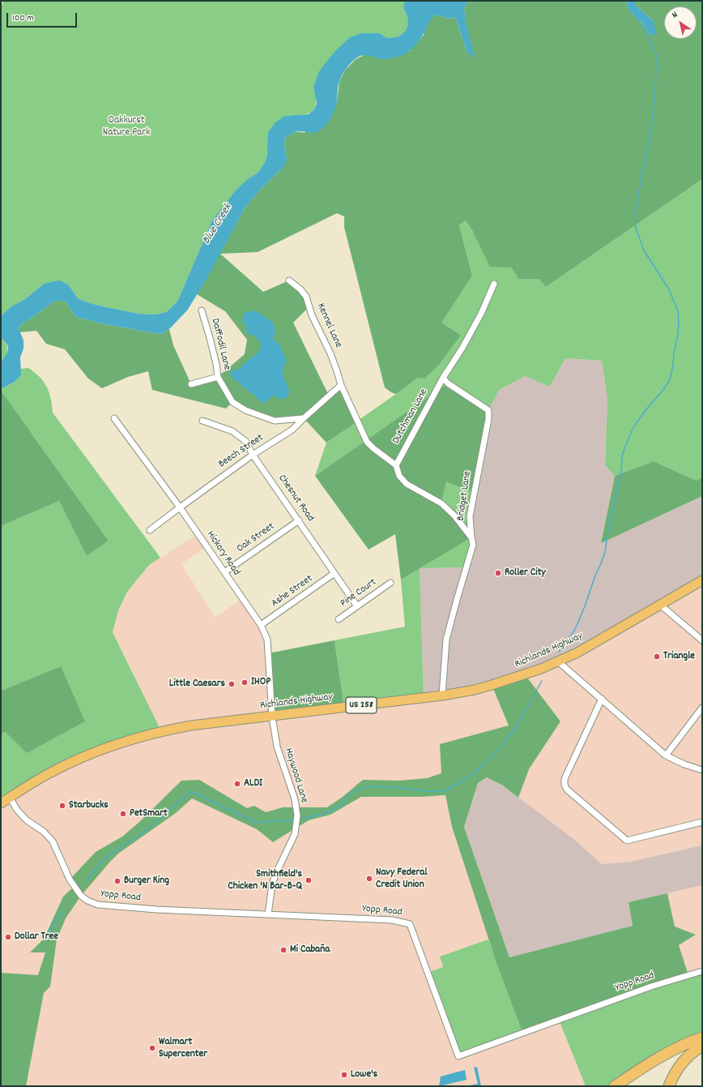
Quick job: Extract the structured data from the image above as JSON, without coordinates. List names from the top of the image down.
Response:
{
  "streets": {
    "main road": ["Richlands Highway", "US 258"],
    "street": [
      "Kennel Lane",
      "Daffodil Lane",
      "Dutchman Lane",
      "Beech Street",
      "Bridget Lane",
      "Chesnut Road",
      "Oak Street",
      "Hickory Road",
      "Ashe Street",
      "Pine Court",
      "Haywood Lane",
      "Yopp Road"
    ]
  },
  "crossings": [
    ["Kennel Lane", "Dutchman Lane"],
    ["Kennel Lane", "Beech Street"],
    ["Daffodil Lane", "Beech Street"],
    ["Dutchman Lane", "Bridget Lane"],
    ["Beech Street", "Chesnut Road"],
    ["Beech Street", "Hickory Road"],
    ["Bridget Lane", "Richlands Highway"],
    ["Chesnut Road", "Oak Street"],
    ["Chesnut Road", "Ashe Street"],
    ["Chesnut Road", "Pine Court"],
    ["Oak Street", "Hickory Road"],
    ["Hickory Road", "Ashe Street"],
    ["Hickory Road", "Richlands Highway"],
    ["Hickory Road", "Haywood Lane"],
    ["Richlands Highway", "Haywood Lane"],
    ["Richlands Highway", "Yopp Road"],
    ["Haywood Lane", "Yopp Road"]
  ],
  "water": ["Blue Creek"],
  "parks": ["Oakkurst Nature Park"],
  "places": [
    "Roller City",
    "Triangle",
    "IHOP",
    "Little Caesars",
    "ALDI",
    "Starbucks",
    "PetSmart",
    "Navy Federal Credit Union",
    "Smithfield's Chicken 'N Bar-B-Q",
    "Burger King",
    "Dollar Tree",
    "Mi Cabaña",
    "Walmart Supercenter",
    "Lowe's"
  ],
  "scale_bar": "100 m",
  "north": "top left"
}
